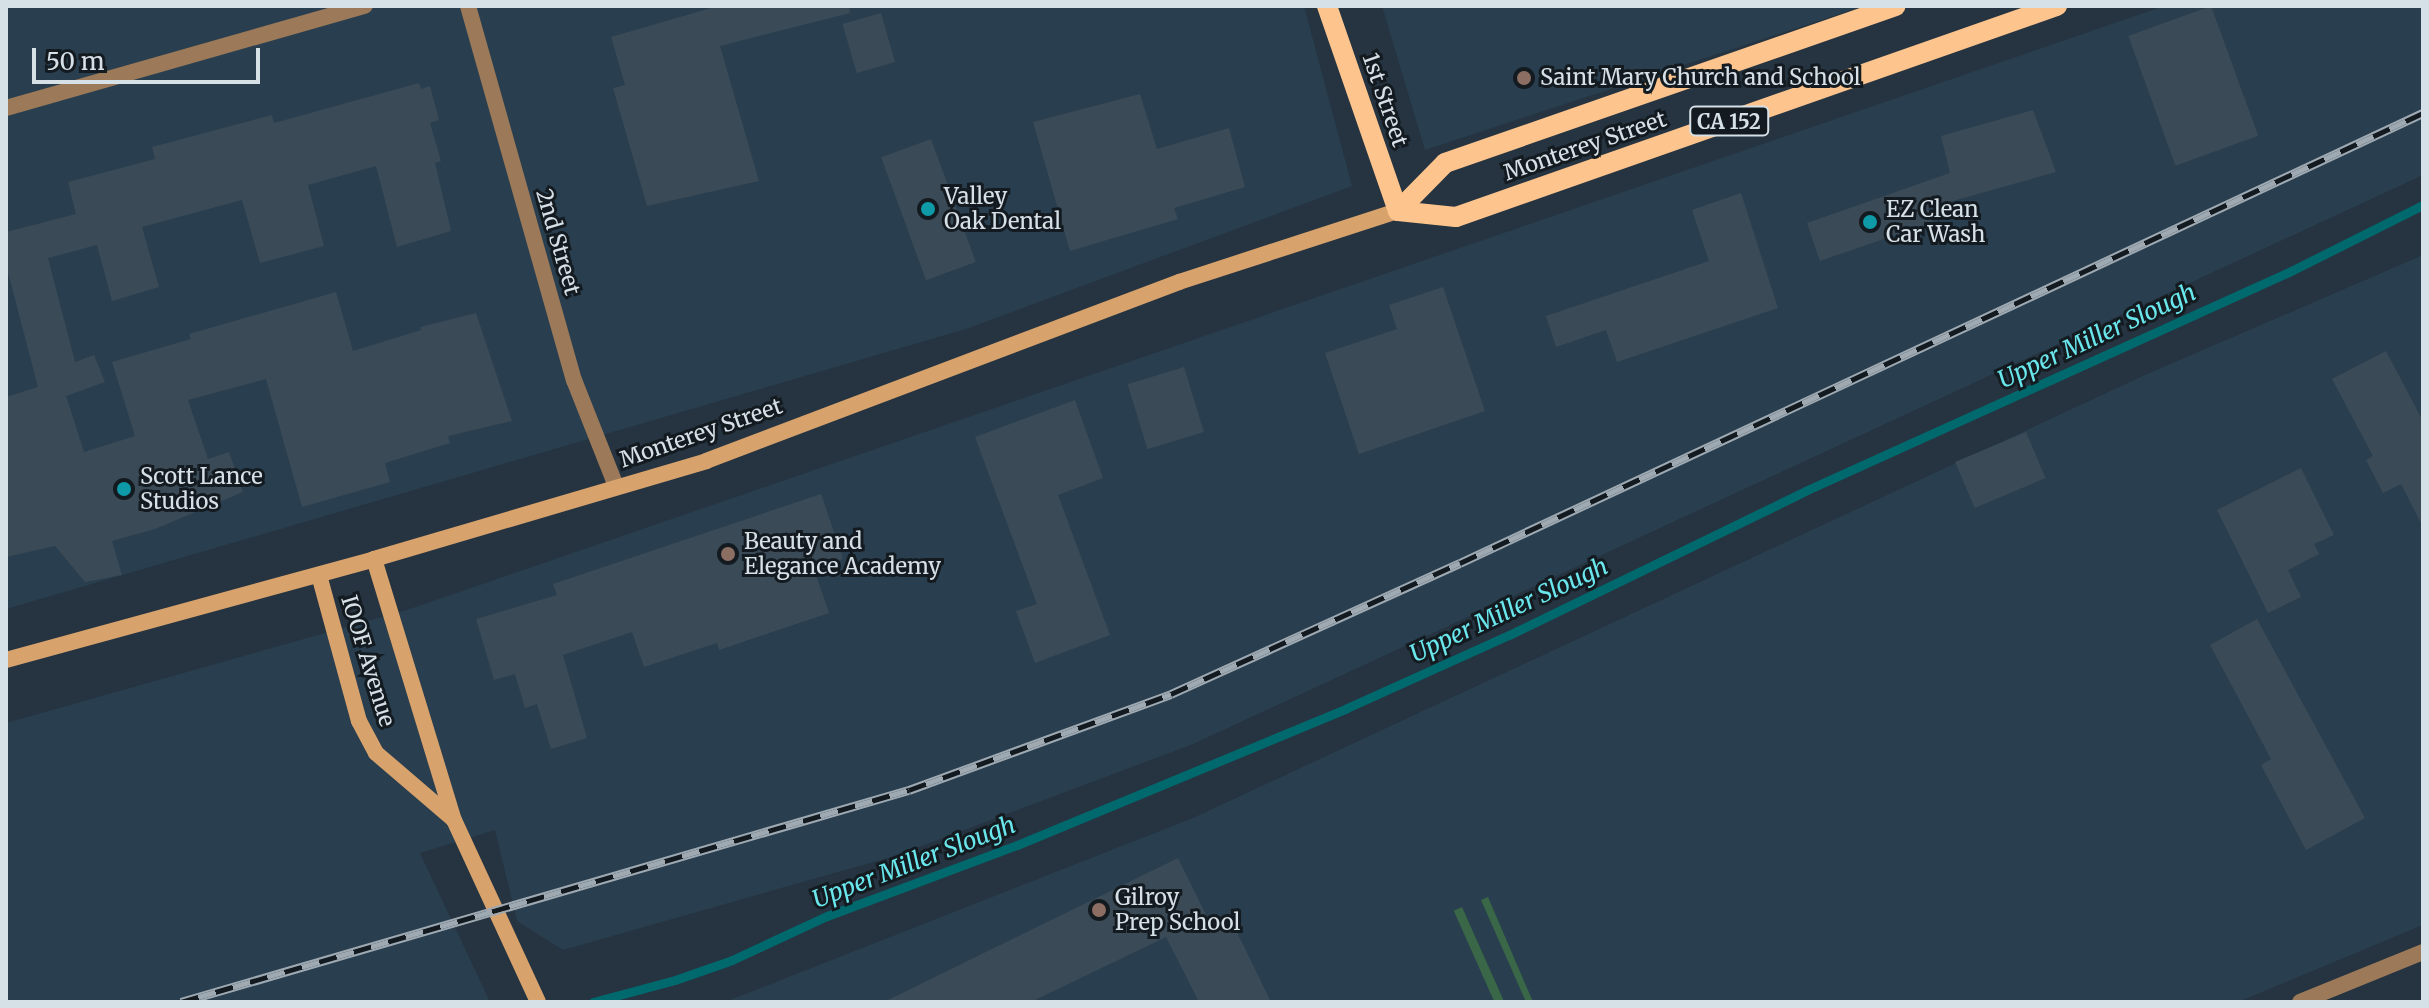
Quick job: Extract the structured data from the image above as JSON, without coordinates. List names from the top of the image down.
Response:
{
  "streets": {
    "main road": [
      "1st Street",
      "CA 152",
      "Monterey Street",
      "IOOF Avenue"
    ],
    "street": ["2nd Street"]
  },
  "crossings": [
    ["1st Street", "Monterey Street"],
    ["Monterey Street", "2nd Street"],
    ["Monterey Street", "IOOF Avenue"]
  ],
  "water": ["Upper Miller Slough"],
  "places": [
    "Saint Mary Church and School",
    "Valley Oak Dental",
    "EZ Clean Car Wash",
    "Scott Lance Studios",
    "Beauty and Elegance Academy",
    "Gilroy Prep School"
  ],
  "scale_bar": "50 m"
}
